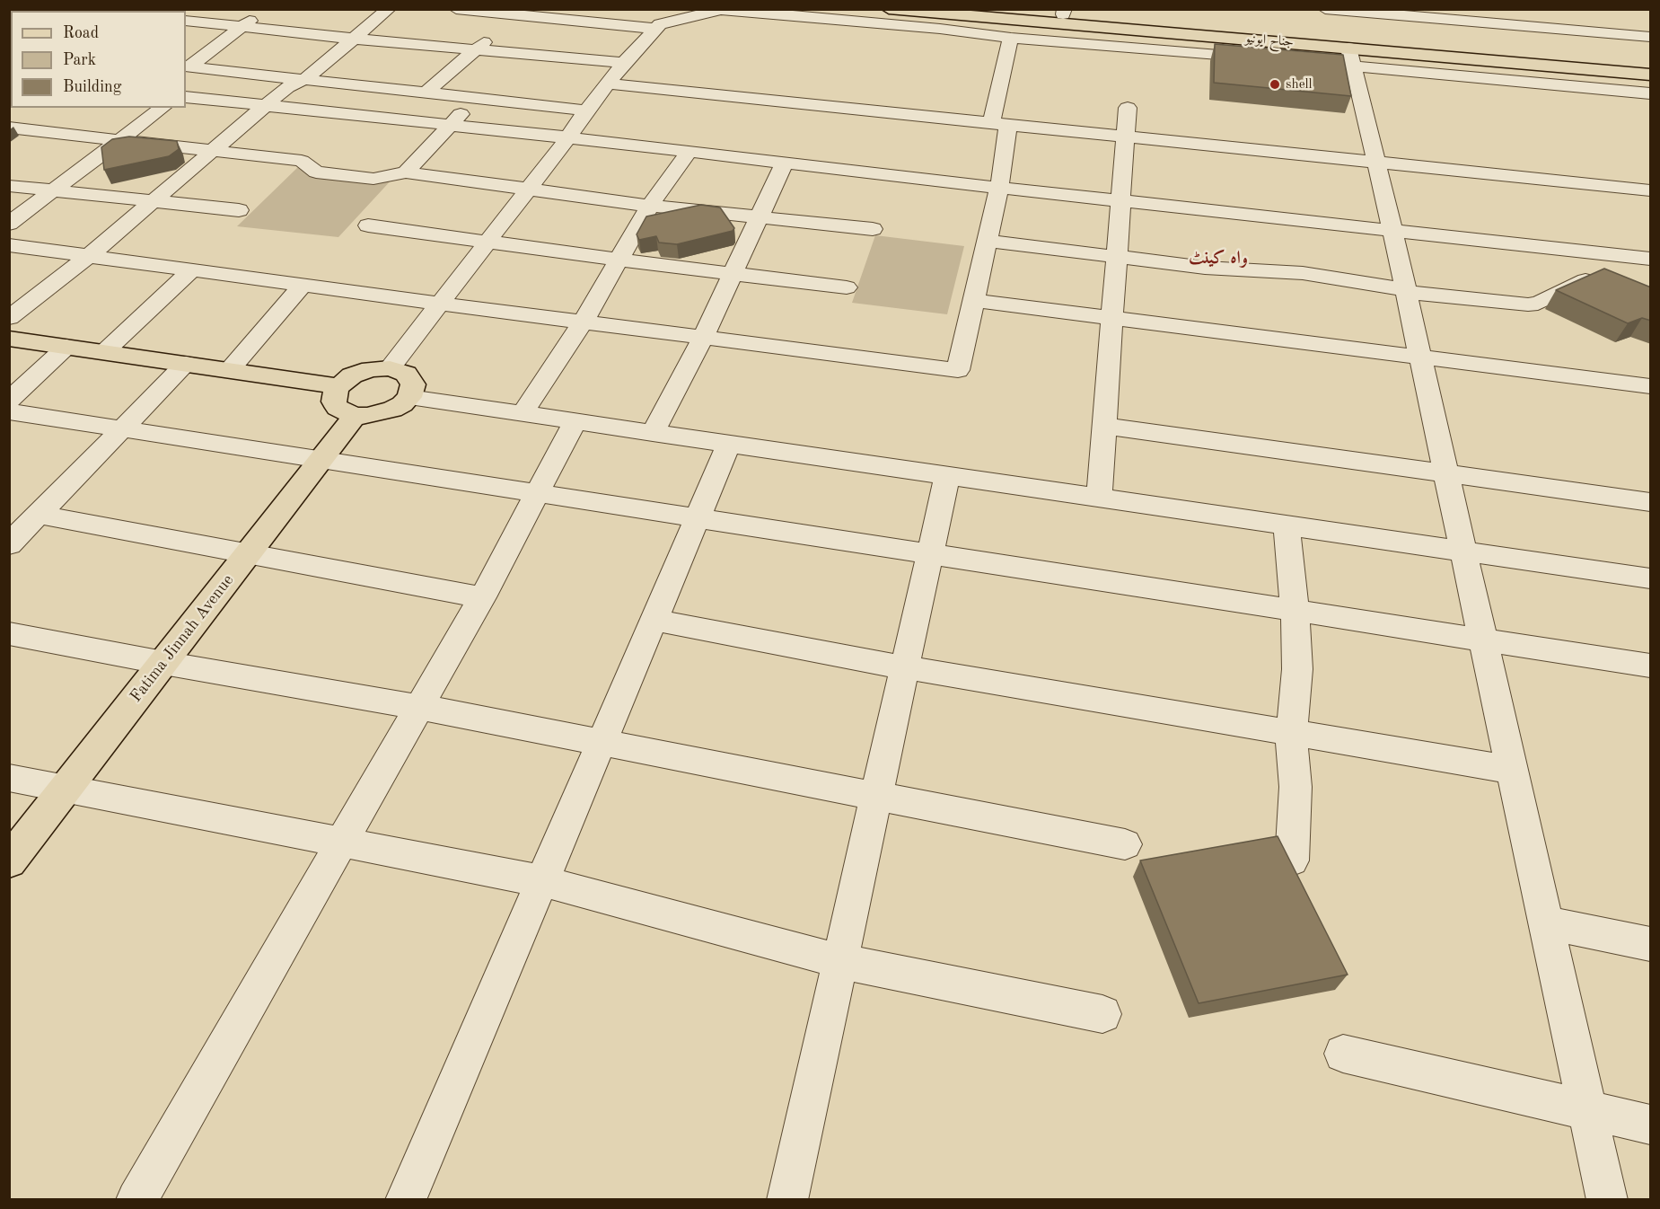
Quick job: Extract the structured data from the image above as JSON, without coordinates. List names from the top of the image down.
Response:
{
  "streets": {
    "main road": ["جناح ایونیو", "Fatima Jinnah Avenue"]
  },
  "districts": ["واہ کینٹ"],
  "places": ["shell"],
  "legend": ["Road", "Park", "Building"]
}
